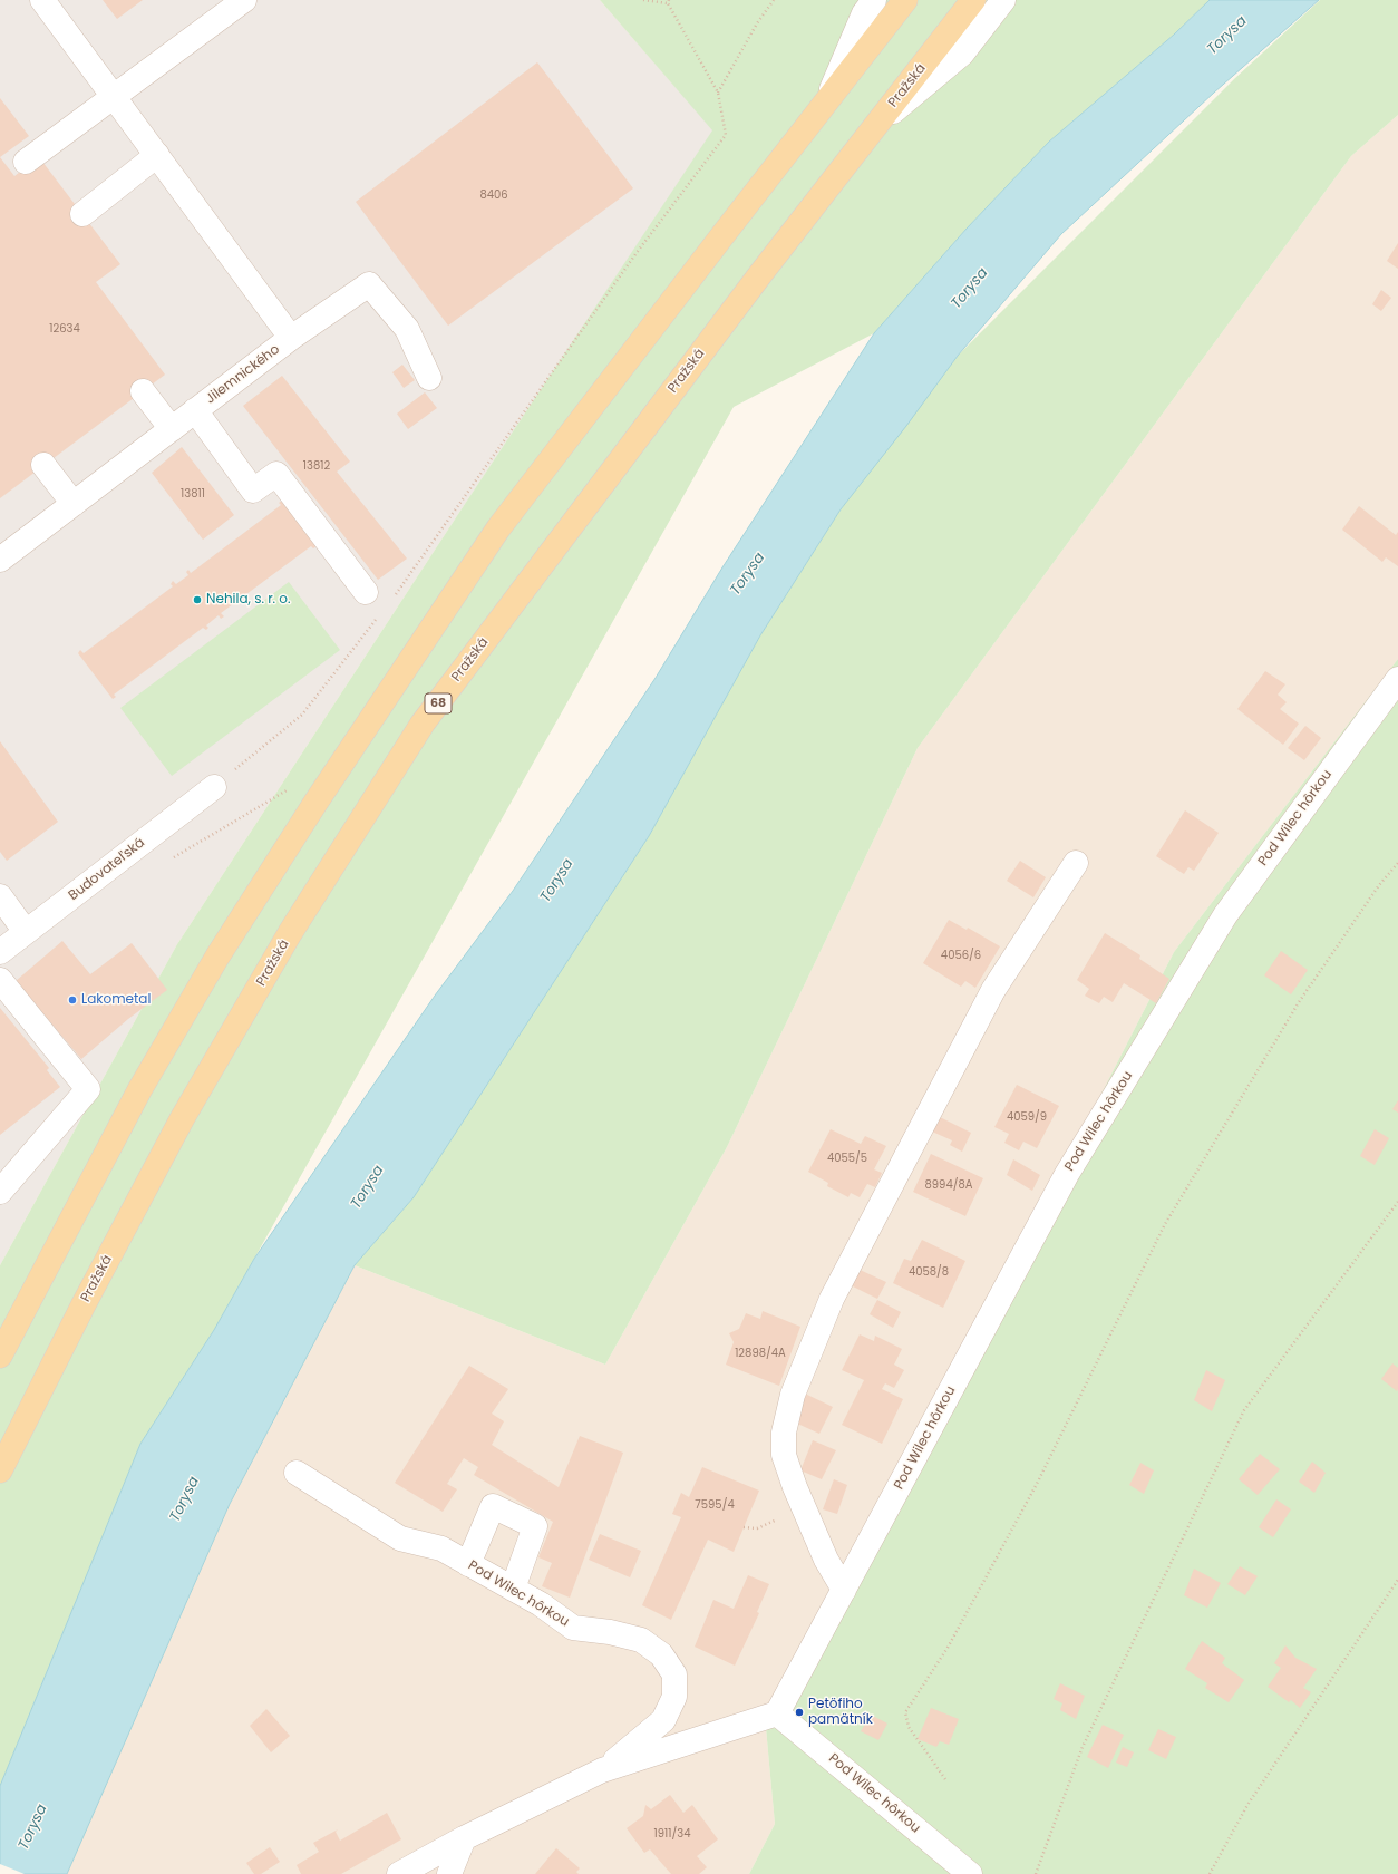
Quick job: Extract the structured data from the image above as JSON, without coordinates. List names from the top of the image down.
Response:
{
  "streets": {
    "main road": ["Pražská", "68"],
    "street": ["Jilemnického", "Pod Wilec hôrkou", "Budovateľská"]
  },
  "water": ["Torysa"],
  "places": ["Nehila, s. r. o.", "Lakometal", "Petöfiho pamätník"],
  "house_numbers": [
    "8406",
    "12634",
    "13812",
    "13811",
    "4056/6",
    "4059/9",
    "4055/5",
    "8994/8A",
    "4058/8",
    "12898/4A",
    "7595/4",
    "1911/34"
  ]
}
